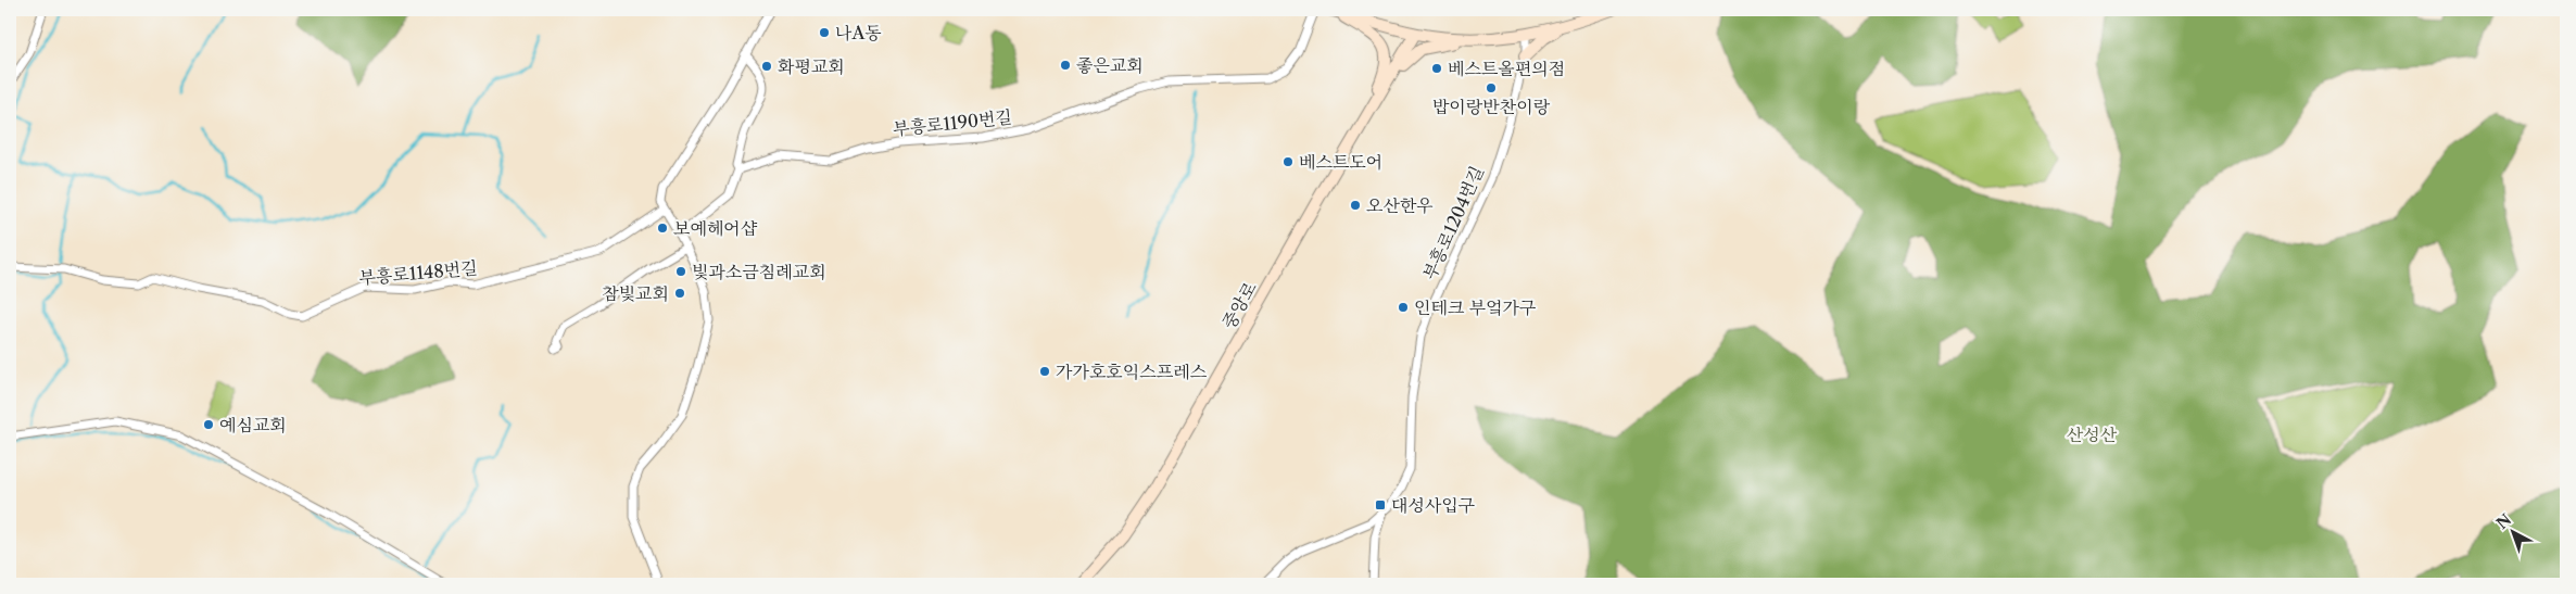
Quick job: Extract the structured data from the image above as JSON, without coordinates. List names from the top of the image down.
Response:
{
  "streets": {
    "main road": ["중앙로"],
    "street": ["부흥로1190번길", "부흥로1204번길", "부흥로1148번길"]
  },
  "parks": ["산성산"],
  "places": {
    "other": [
      "나A동",
      "좋은교회",
      "화평교회",
      "베스트올편의점",
      "밥이랑반찬이랑",
      "베스트도어",
      "오산한우",
      "보예헤어샵",
      "빛과소금침례교회",
      "참빛교회",
      "인테크 부엌가구",
      "가가호호익스프레스",
      "예심교회"
    ],
    "transit": ["대성사입구"]
  },
  "north": "top left"
}
